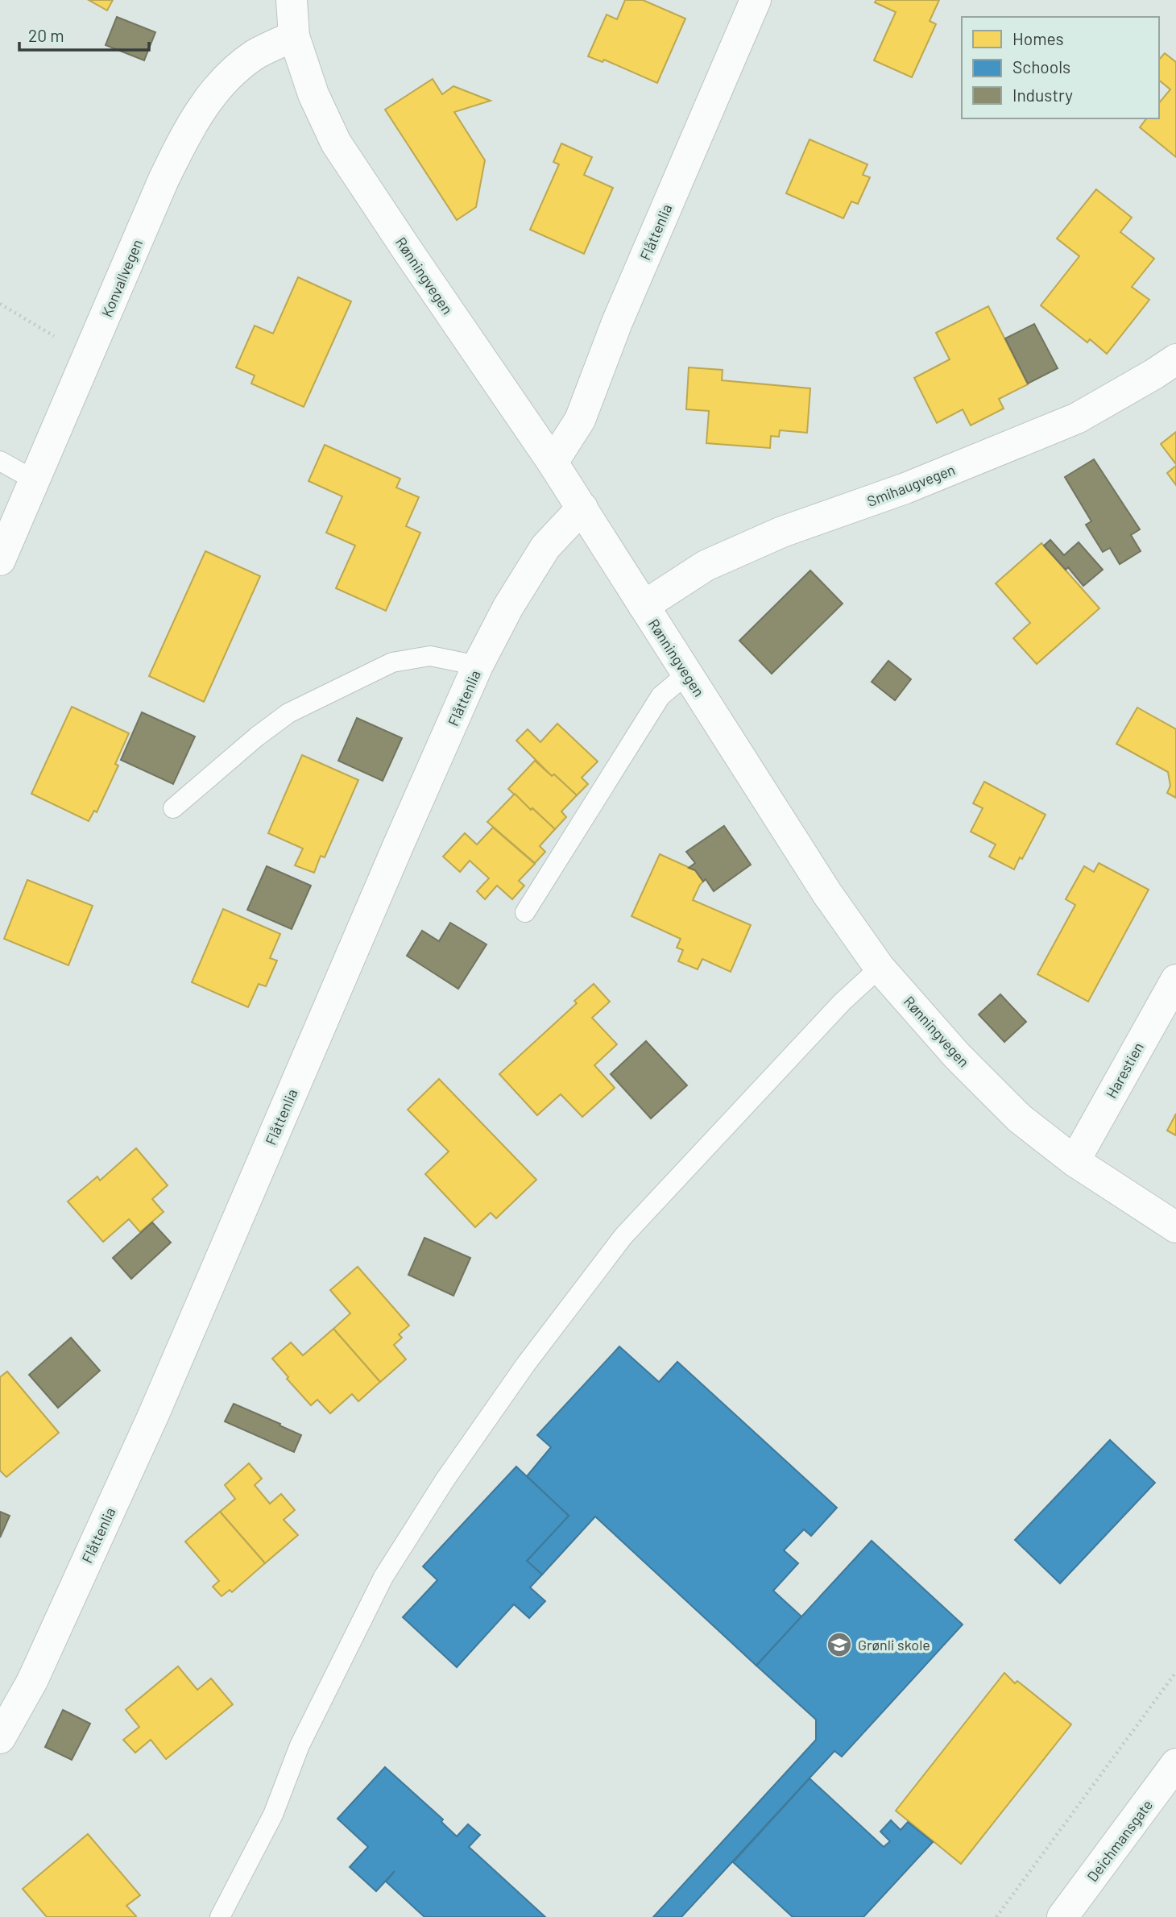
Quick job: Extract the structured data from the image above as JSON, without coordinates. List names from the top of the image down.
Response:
{
  "streets": {
    "street": [
      "Flåttenlia",
      "Rønningvegen",
      "Konvallvegen",
      "Smihaugvegen",
      "Harestien",
      "Deichmansgate"
    ]
  },
  "crossings": [
    ["Flåttenlia", "Rønningvegen"],
    ["Rønningvegen", "Konvallvegen"],
    ["Rønningvegen", "Smihaugvegen"],
    ["Rønningvegen", "Harestien"]
  ],
  "places": {
    "school or university": ["Grønli skole"]
  },
  "legend": ["Homes", "Schools", "Industry"],
  "scale_bar": "20 m"
}
